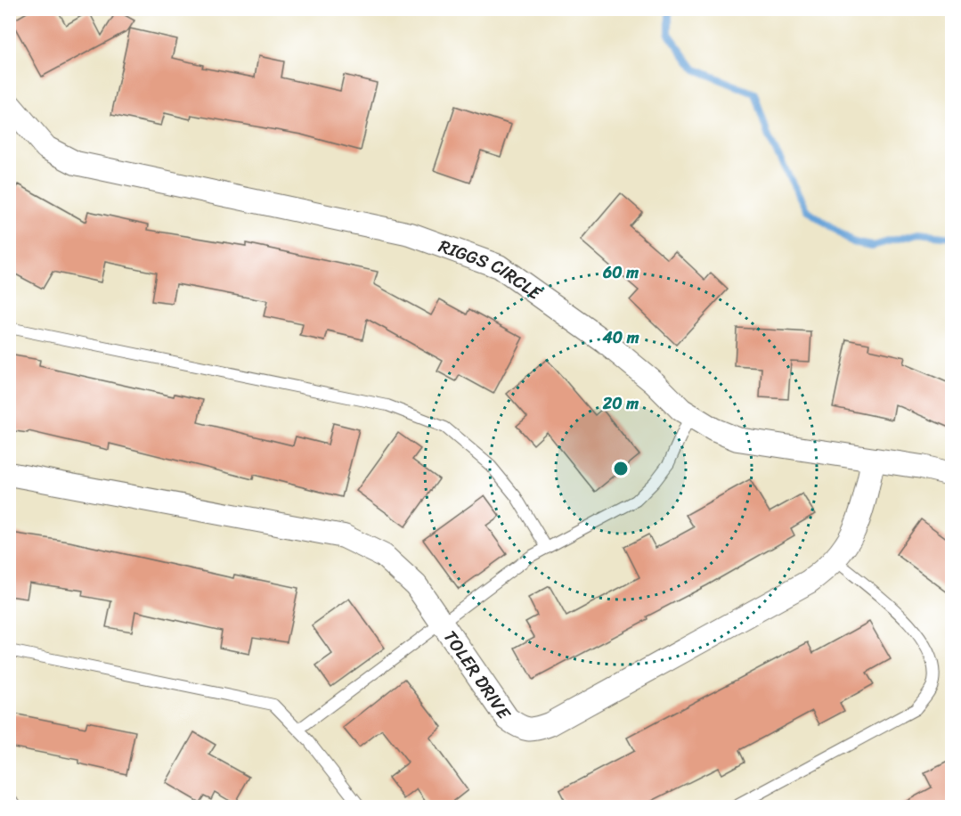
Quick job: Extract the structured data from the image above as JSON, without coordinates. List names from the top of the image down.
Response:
{
  "streets": {
    "street": ["RIGGS CIRCLE", "TOLER DRIVE"]
  },
  "crossings": [
    ["RIGGS CIRCLE", "TOLER DRIVE"]
  ],
  "rings": ["60 m", "40 m", "20 m"]
}
